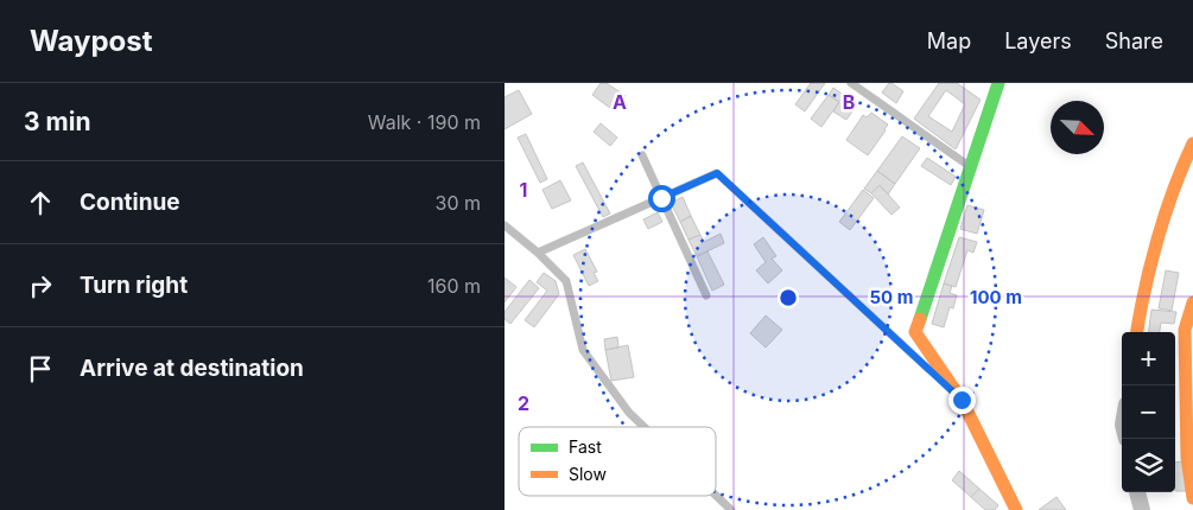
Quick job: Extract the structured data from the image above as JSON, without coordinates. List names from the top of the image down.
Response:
{
  "legend": ["Fast", "Slow"],
  "north": "bottom right",
  "page": {
    "header": "Waypost",
    "nav": ["Map", "Layers", "Share"],
    "heading": ["3 min", "Walk · 190 m"],
    "list": [
      ["Continue", "30 m"],
      ["Turn right", "160 m"],
      "Arrive at destination"
    ],
    "map_buttons": ["+", "−"]
  },
  "grid": {
    "columns": ["A", "B"],
    "rows": ["1", "2"]
  },
  "rings": ["50 m", "100 m"]
}
